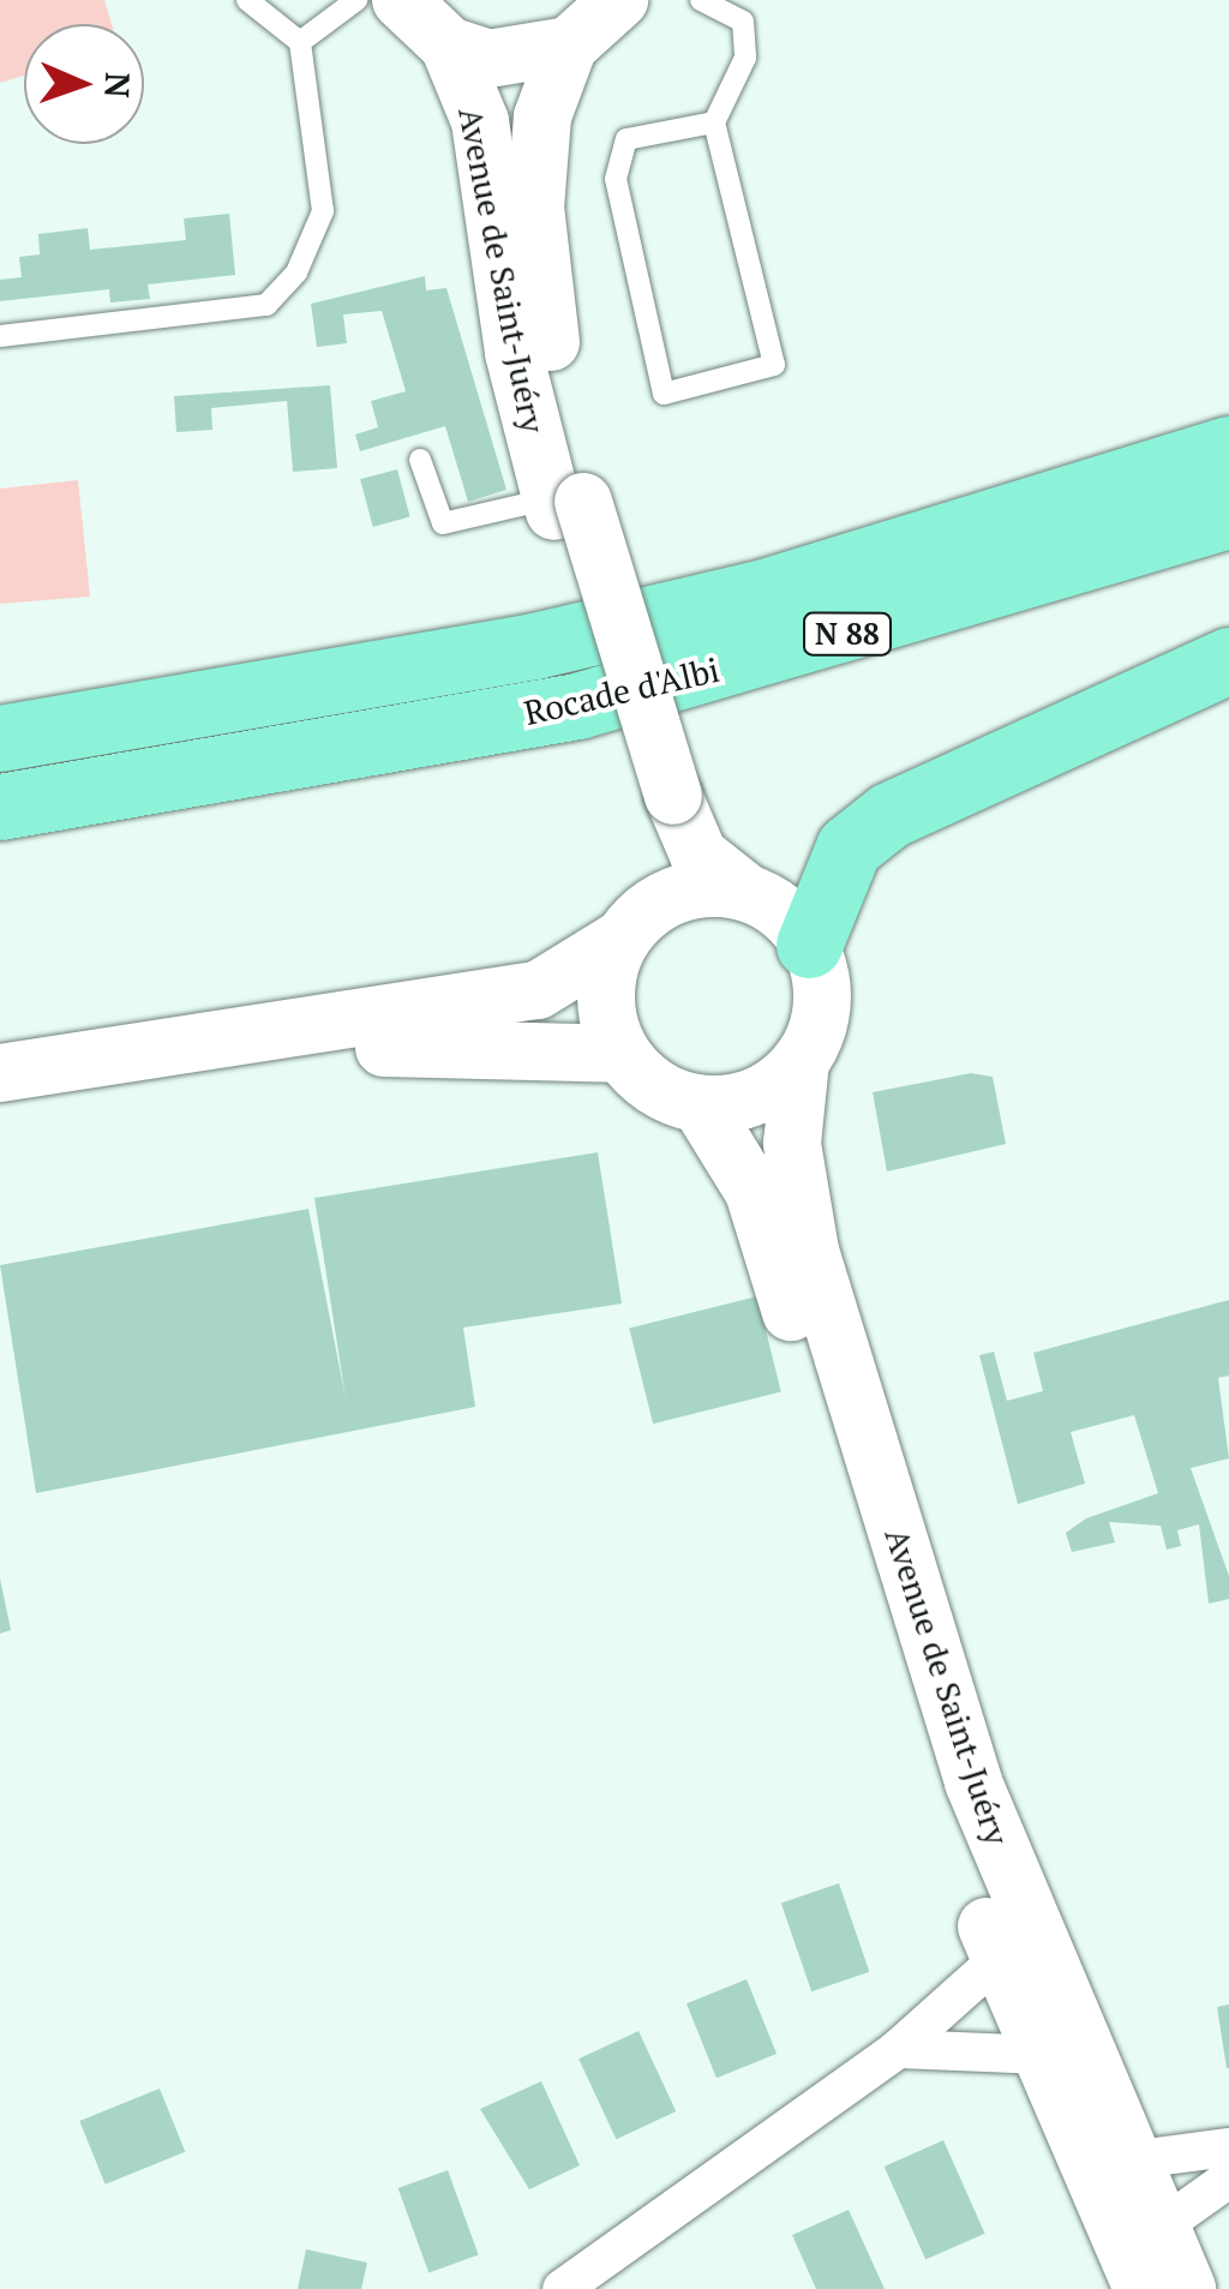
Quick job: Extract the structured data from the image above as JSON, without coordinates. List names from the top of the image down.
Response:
{
  "streets": {
    "highway": ["N 88", "Rocade d'Albi"],
    "main road": ["Avenue de Saint-Juéry"]
  },
  "north": "right"
}
